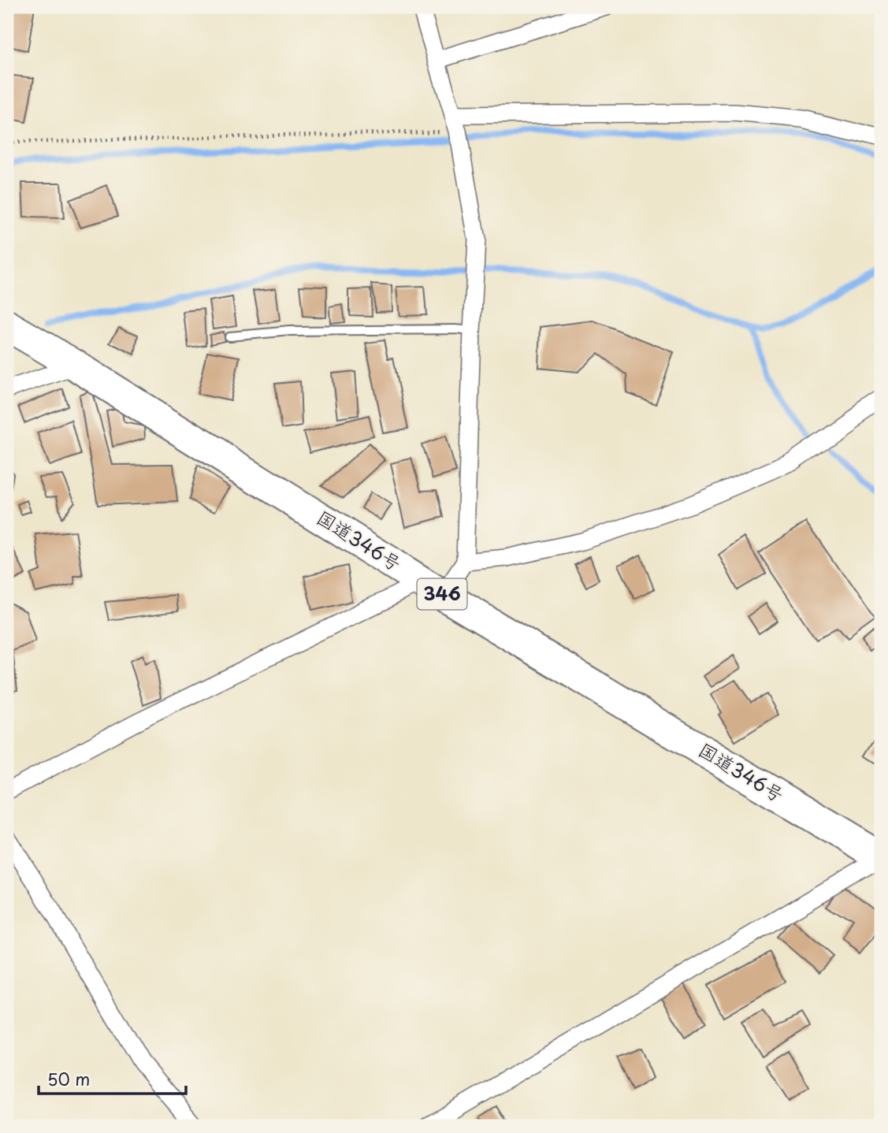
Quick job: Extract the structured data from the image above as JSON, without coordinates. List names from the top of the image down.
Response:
{
  "streets": {
    "highway": ["国道346号", "346"]
  },
  "scale_bar": "50 m"
}
